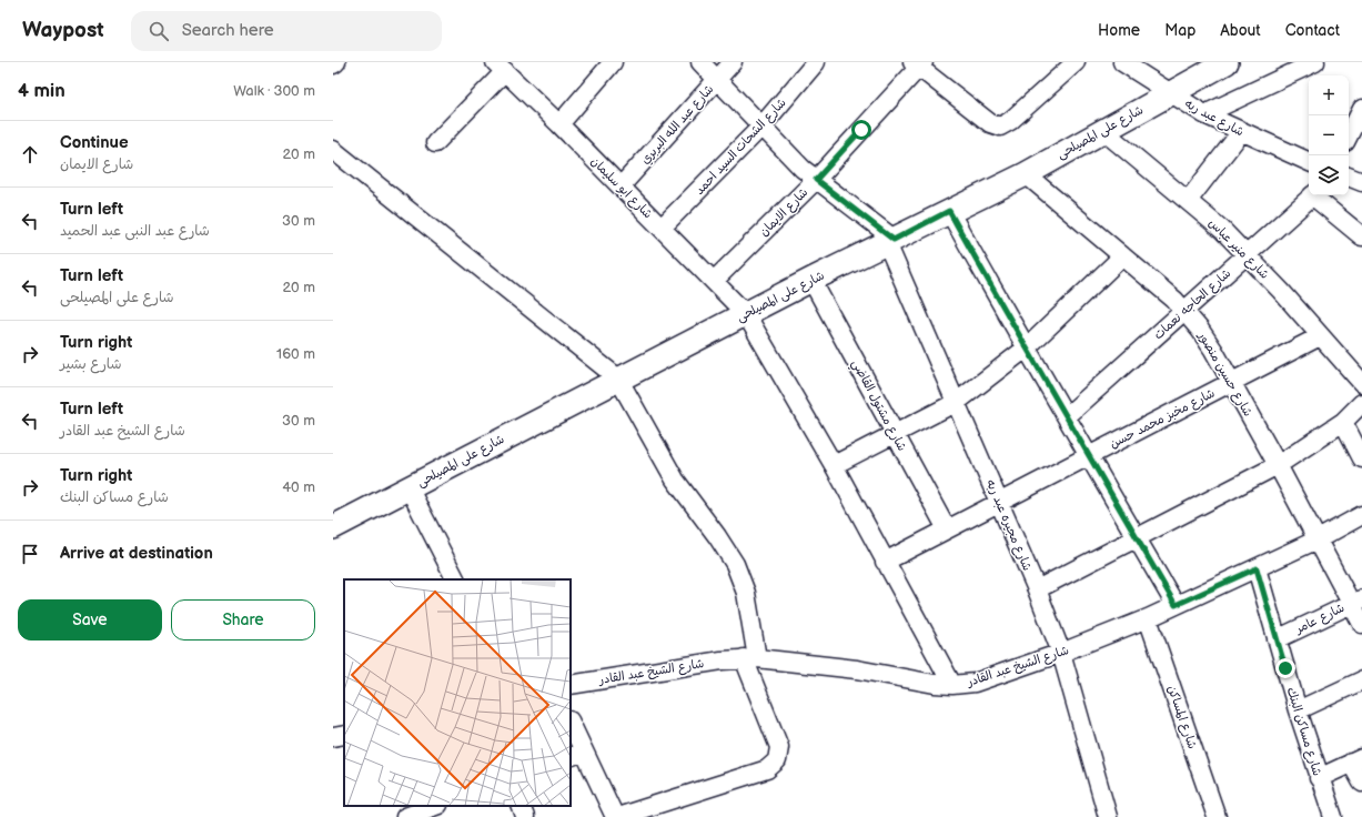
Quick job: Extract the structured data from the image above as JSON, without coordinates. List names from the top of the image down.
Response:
{
  "streets": {
    "street": [
      "شارع عبد ربه",
      "شارع عبد الله البربري",
      "شارع على المصيلحى",
      "شارع الشحات السيد احمد",
      "شارع ابو سليمان",
      "شارع الايمان",
      "شارع منير عباس",
      "شارع الحاجه نعمات",
      "شارع حسين منصور",
      "شارع مشتول القاضي",
      "شارع مخبز محمد حسن",
      "شارع مجيره عبد ربه",
      "شارع عامر",
      "شارع الشيخ عبد القادر",
      "شارع المساكن",
      "شارع مساكن البنك"
    ]
  },
  "crossings": [
    ["شارع عبد ربه", "شارع على المصيلحى"],
    ["شارع عبد الله البربري", "شارع ابو سليمان"],
    ["شارع على المصيلحى", "شارع ابو سليمان"],
    ["شارع على المصيلحى", "شارع منير عباس"],
    ["شارع على المصيلحى", "شارع حسين منصور"],
    ["شارع على المصيلحى", "شارع مشتول القاضي"],
    ["شارع على المصيلحى", "شارع مجيره عبد ربه"],
    ["شارع الشحات السيد احمد", "شارع ابو سليمان"],
    ["شارع ابو سليمان", "شارع الايمان"],
    ["شارع ابو سليمان", "شارع مخبز محمد حسن"],
    ["شارع ابو سليمان", "شارع الشيخ عبد القادر"],
    ["شارع منير عباس", "شارع الحاجه نعمات"],
    ["شارع منير عباس", "شارع مخبز محمد حسن"],
    ["شارع الحاجه نعمات", "شارع حسين منصور"],
    ["شارع حسين منصور", "شارع مخبز محمد حسن"],
    ["شارع حسين منصور", "شارع عامر"],
    ["شارع حسين منصور", "شارع الشيخ عبد القادر"],
    ["شارع مشتول القاضي", "شارع مخبز محمد حسن"],
    ["شارع مخبز محمد حسن", "شارع مجيره عبد ربه"],
    ["شارع مجيره عبد ربه", "شارع الشيخ عبد القادر"],
    ["شارع عامر", "شارع مساكن البنك"],
    ["شارع الشيخ عبد القادر", "شارع المساكن"],
    ["شارع الشيخ عبد القادر", "شارع مساكن البنك"]
  ],
  "page": {
    "header": "Waypost",
    "search": "Search here",
    "nav": [
      "Home",
      "Map",
      "About",
      "Contact"
    ],
    "heading": ["4 min", "Walk · 300 m"],
    "map_buttons": ["+", "−"],
    "list": [
      ["Continue", "شارع الايمان", "20 m"],
      ["Turn left", "شارع عبد النبى عبد الحميد", "30 m"],
      ["Turn left", "شارع على المصيلحى", "20 m"],
      ["Turn right", "شارع بشير", "160 m"],
      ["Turn left", "شارع الشيخ عبد القادر", "30 m"],
      ["Turn right", "شارع مساكن البنك", "40 m"],
      "Arrive at destination"
    ],
    "buttons": ["Save", "Share"]
  }
}
